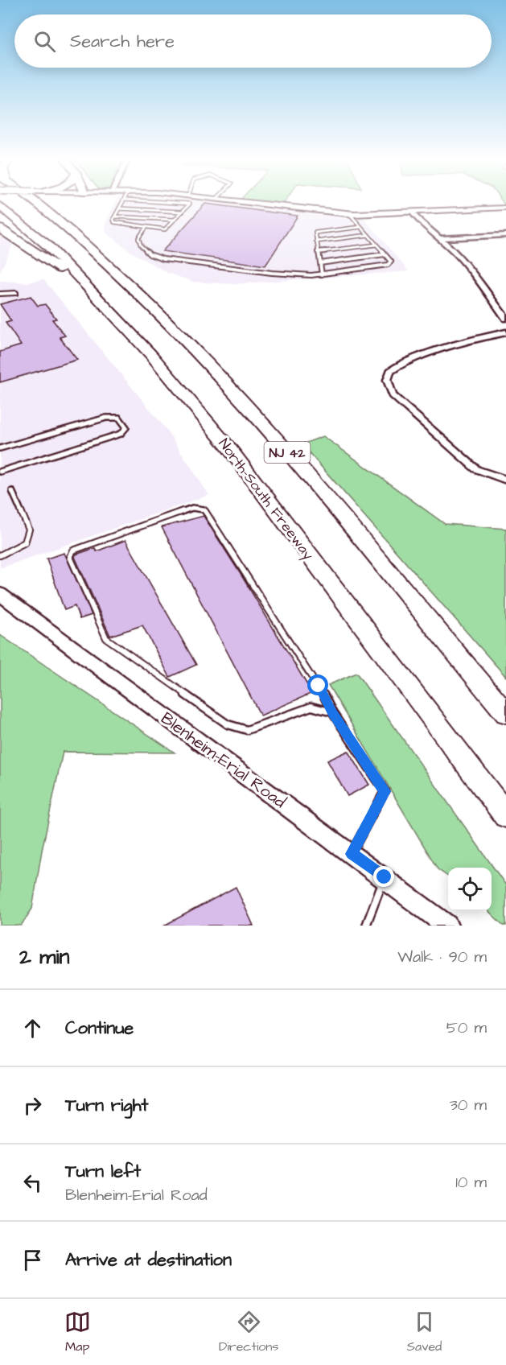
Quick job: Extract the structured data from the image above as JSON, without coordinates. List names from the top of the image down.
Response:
{
  "streets": {
    "highway": ["NJ 42", "North-South Freeway"],
    "main road": ["Blenheim-Erial Road"]
  },
  "page": {
    "search": "Search here",
    "heading": ["2 min", "Walk · 90 m"],
    "list": [
      ["Continue", "50 m"],
      ["Turn right", "30 m"],
      ["Turn left", "Blenheim-Erial Road", "10 m"],
      "Arrive at destination"
    ],
    "nav": ["Map", "Directions", "Saved"]
  }
}
